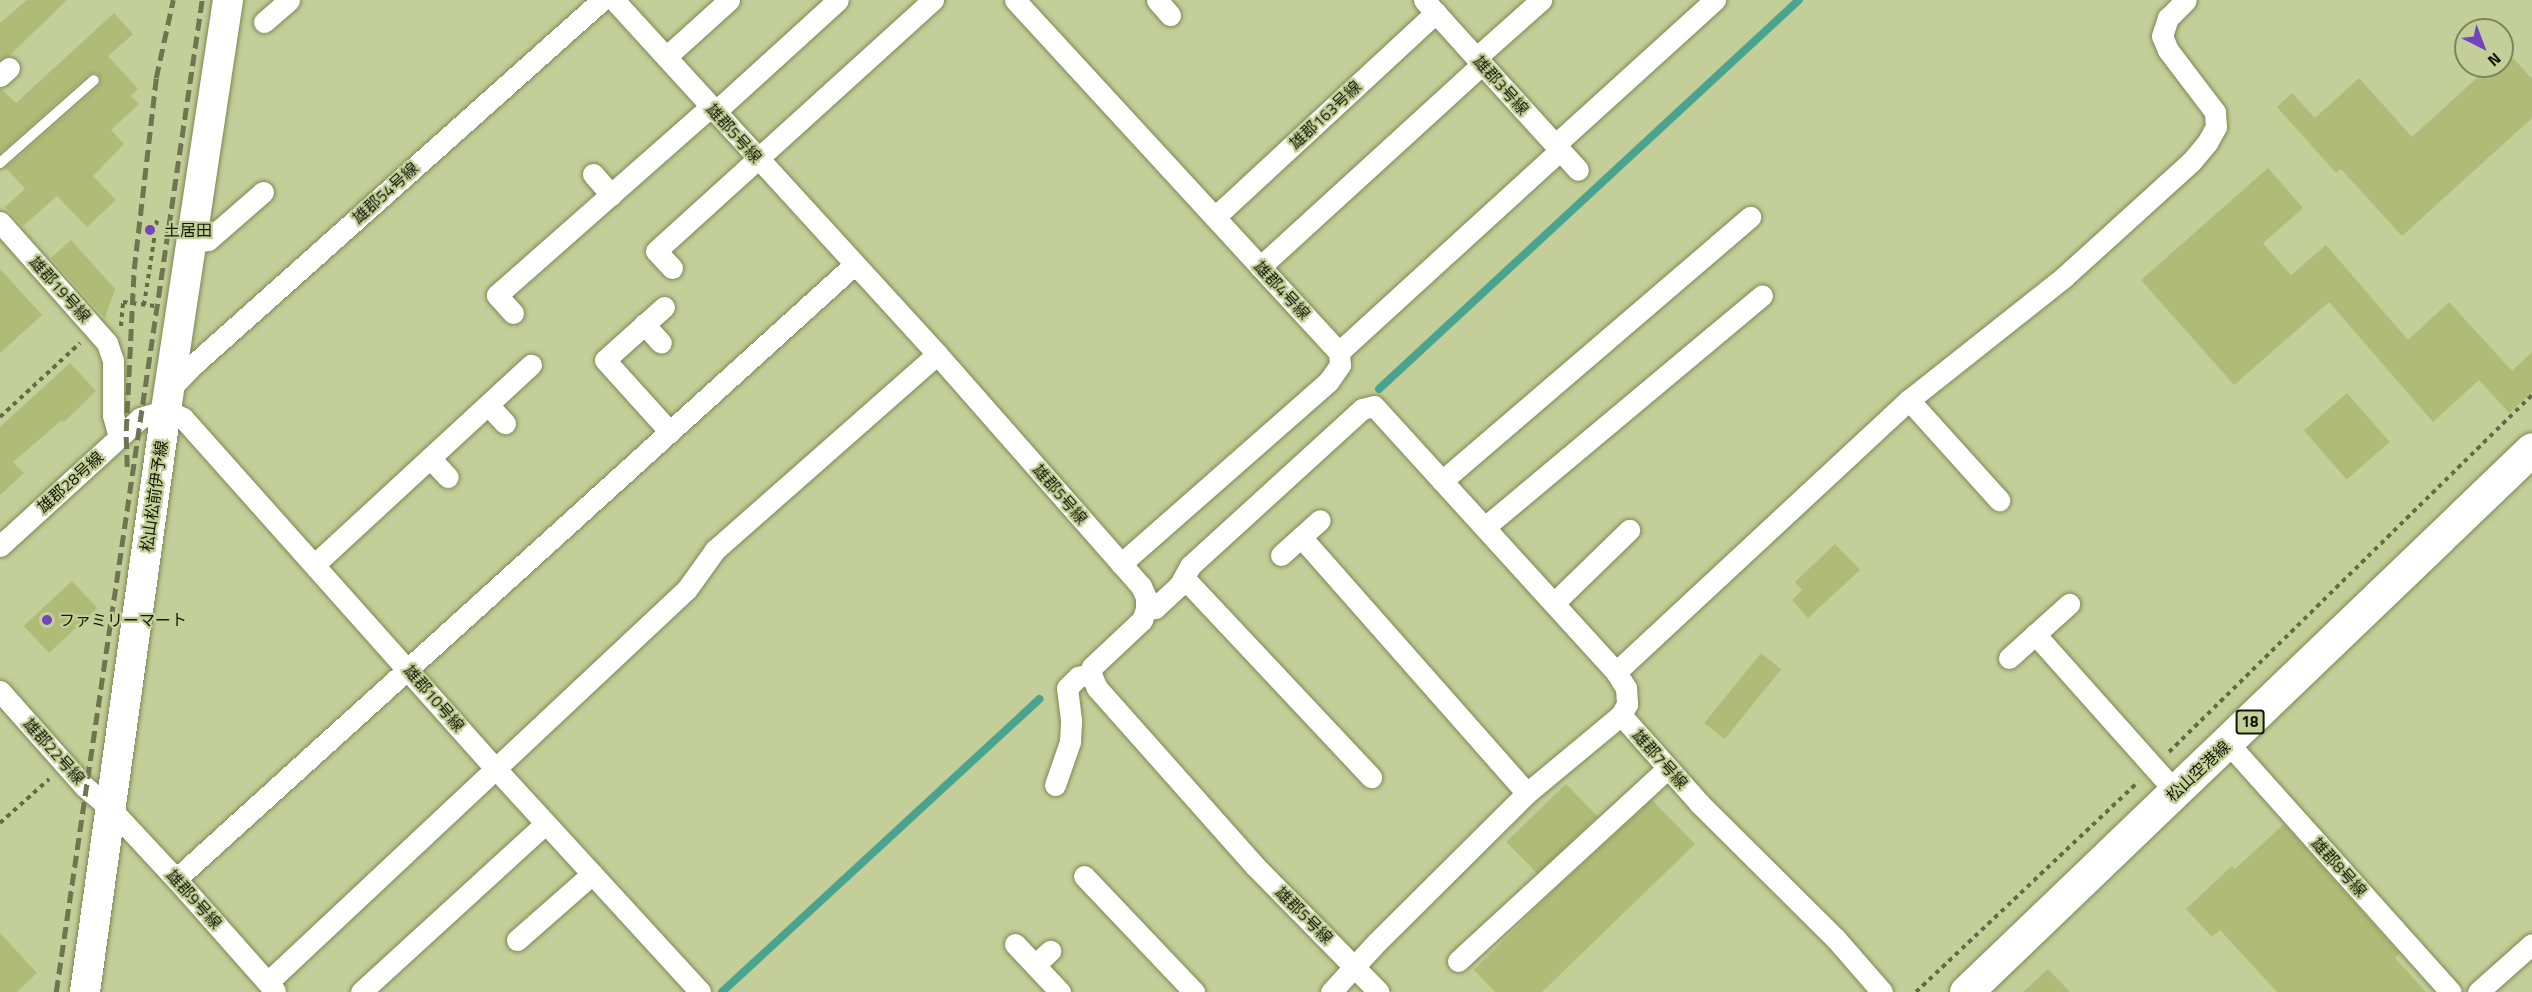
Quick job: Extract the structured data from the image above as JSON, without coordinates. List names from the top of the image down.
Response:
{
  "streets": {
    "main road": ["松山松前伊予線", "18", "松山空港線"],
    "street": [
      "雄郡3号線",
      "雄郡163号線",
      "雄郡5号線",
      "雄郡54号線",
      "雄郡19号線",
      "雄郡4号線",
      "雄郡28号線",
      "雄郡10号線",
      "雄郡22号線",
      "雄郡7号線",
      "雄郡8号線",
      "雄郡9号線"
    ]
  },
  "crossings": [
    ["雄郡3号線", "雄郡163号線"],
    ["雄郡163号線", "雄郡4号線"],
    ["雄郡54号線", "雄郡28号線"],
    ["雄郡54号線", "松山松前伊予線"],
    ["雄郡54号線", "雄郡10号線"],
    ["雄郡28号線", "松山松前伊予線"],
    ["雄郡28号線", "雄郡10号線"],
    ["松山松前伊予線", "雄郡10号線"],
    ["松山松前伊予線", "雄郡22号線"],
    ["松山松前伊予線", "雄郡9号線"],
    ["雄郡22号線", "雄郡9号線"],
    ["松山空港線", "雄郡8号線"]
  ],
  "places": ["土居田", "ファミリーマート"],
  "north": "bottom right"
}
